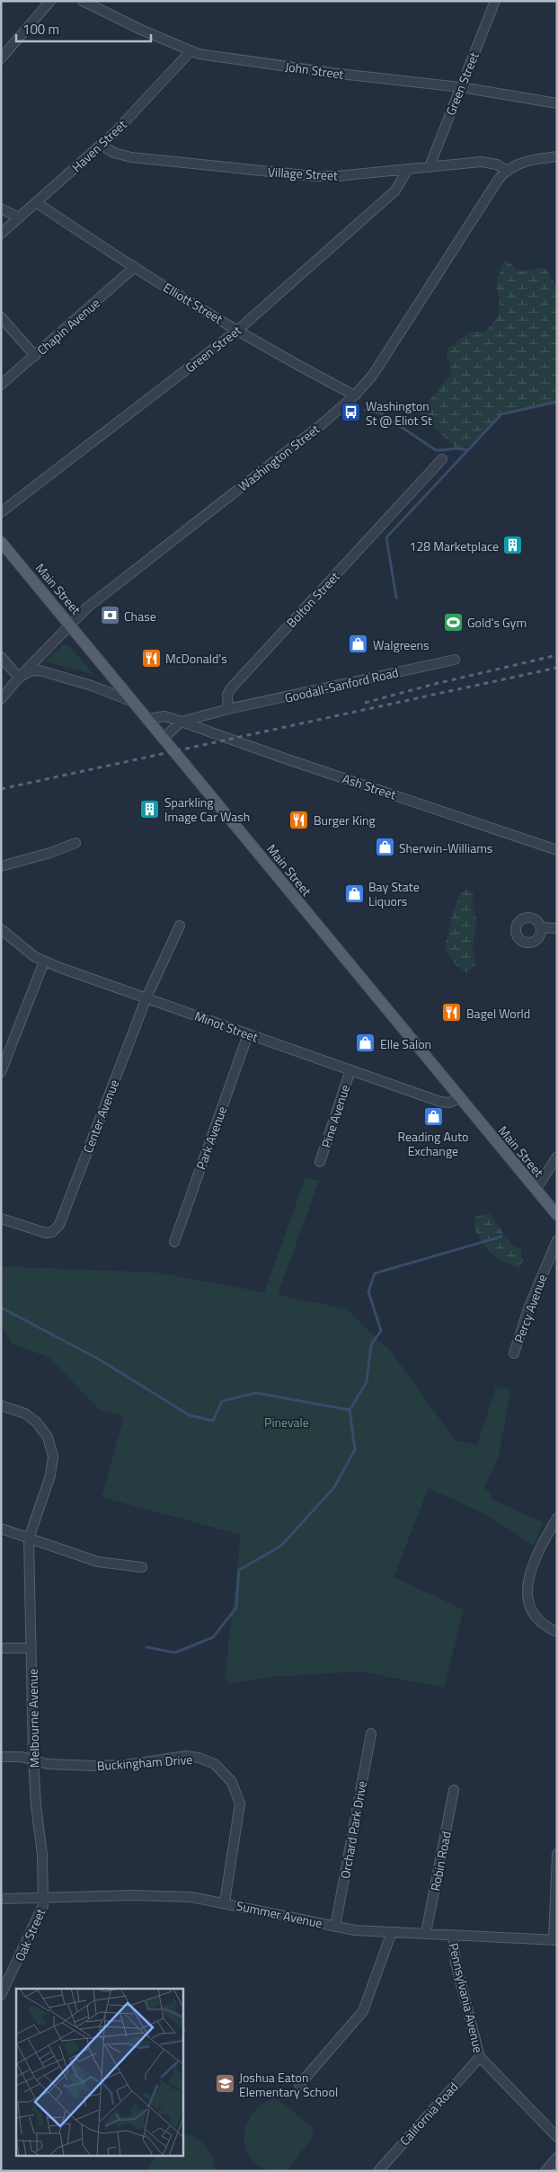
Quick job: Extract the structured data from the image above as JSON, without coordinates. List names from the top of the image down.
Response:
{
  "streets": {
    "main road": ["Main Street"],
    "street": [
      "John Street",
      "Green Street",
      "Haven Street",
      "Village Street",
      "Elliott Street",
      "Chapin Avenue",
      "Washington Street",
      "Bolton Street",
      "Goodall-Sanford Road",
      "Ash Street",
      "Minot Street",
      "Center Avenue",
      "Pine Avenue",
      "Park Avenue",
      "Percy Avenue",
      "Melbourne Avenue",
      "Buckingham Drive",
      "Orchard Park Drive",
      "Robin Road",
      "Summer Avenue",
      "Oak Street",
      "Pennsylvania Avenue",
      "California Road"
    ]
  },
  "crossings": [
    ["John Street", "Green Street"],
    ["John Street", "Haven Street"],
    ["Green Street", "Village Street"],
    ["Green Street", "Elliott Street"],
    ["Haven Street", "Village Street"],
    ["Haven Street", "Elliott Street"],
    ["Village Street", "Washington Street"],
    ["Elliott Street", "Chapin Avenue"],
    ["Elliott Street", "Washington Street"],
    ["Washington Street", "Main Street"],
    ["Main Street", "Ash Street"],
    ["Main Street", "Minot Street"],
    ["Bolton Street", "Goodall-Sanford Road"],
    ["Minot Street", "Center Avenue"],
    ["Minot Street", "Pine Avenue"],
    ["Minot Street", "Park Avenue"],
    ["Melbourne Avenue", "Buckingham Drive"],
    ["Melbourne Avenue", "Summer Avenue"],
    ["Melbourne Avenue", "Oak Street"],
    ["Buckingham Drive", "Summer Avenue"],
    ["Orchard Park Drive", "Summer Avenue"],
    ["Robin Road", "Summer Avenue"],
    ["Summer Avenue", "Oak Street"],
    ["Summer Avenue", "Pennsylvania Avenue"],
    ["Pennsylvania Avenue", "California Road"]
  ],
  "parks": ["Pinevale"],
  "places": {
    "bus stop": ["Washington St @ Eliot St"],
    "building": ["128 Marketplace", "Sparkling Image Car Wash"],
    "bank": ["Chase"],
    "sports": ["Gold's Gym"],
    "shop": [
      "Walgreens",
      "Sherwin-Williams",
      "Bay State Liquors",
      "Elle Salon",
      "Reading Auto Exchange"
    ],
    "restaurant": ["McDonald's", "Burger King", "Bagel World"],
    "school or university": ["Joshua Eaton Elementary School"]
  },
  "scale_bar": "100 m"
}
